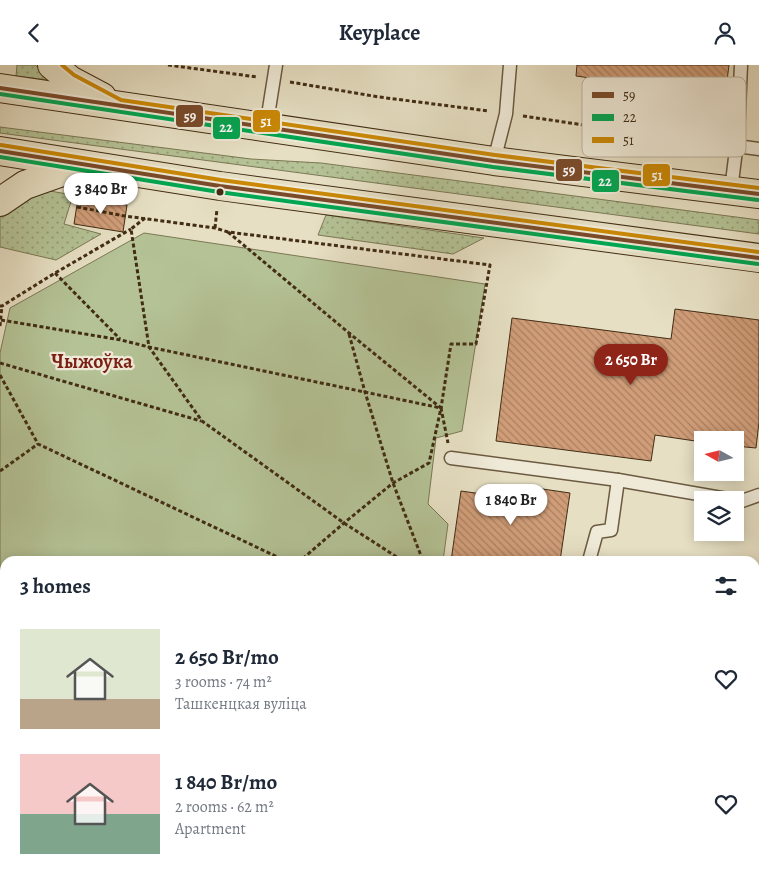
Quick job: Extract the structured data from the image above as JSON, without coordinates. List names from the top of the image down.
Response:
{
  "districts": ["Чыжоўка"],
  "lines": ["transit line 51", "transit line 59", "transit line 22"],
  "legend": ["59", "22", "51"],
  "north": "left",
  "page": {
    "header": "Keyplace",
    "price": ["3 840 Br", "2 650 Br", "1 840 Br"],
    "heading": "3 homes",
    "list": [
      {
        "name": "2 650 Br/mo",
        "note": "3 rooms · 74 m² · Ташкенцкая вуліца"
      },
      {
        "name": "1 840 Br/mo",
        "note": "2 rooms · 62 m² · Apartment"
      }
    ]
  }
}
